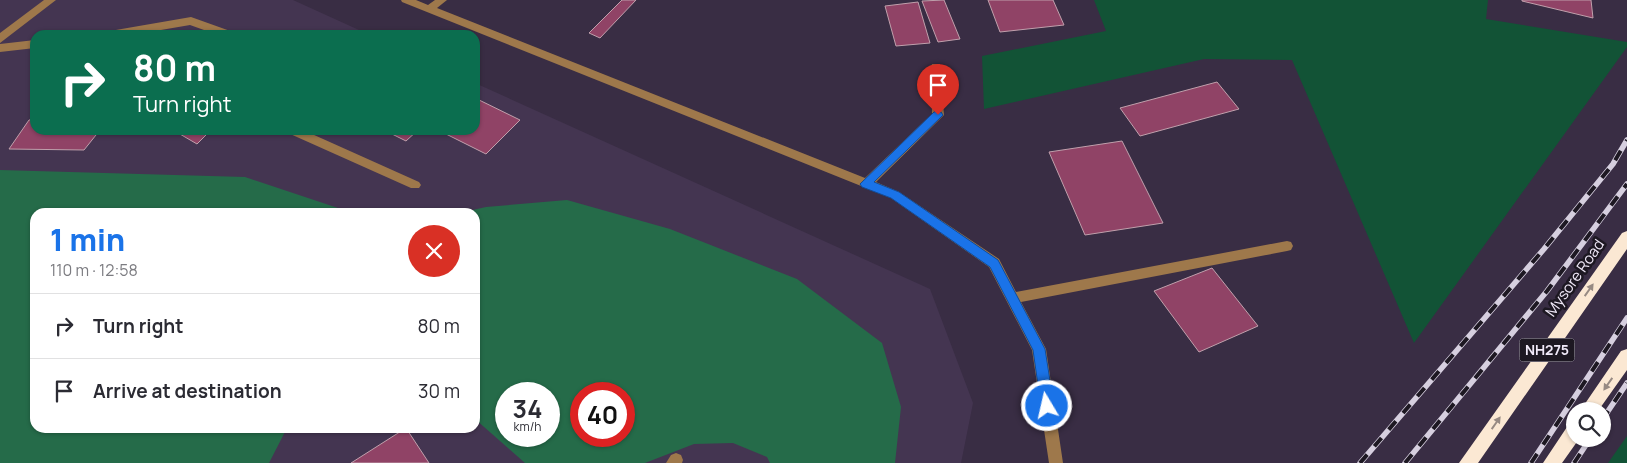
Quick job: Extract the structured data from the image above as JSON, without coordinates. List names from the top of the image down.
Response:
{
  "streets": {
    "highway": ["Mysore Road", "NH275"]
  },
  "one_way": ["Mysore Road"],
  "page": {
    "turn": ["80 m", "Turn right"],
    "heading": ["1 min", "110 m · 12:58"],
    "list": [
      {
        "name": "Turn right",
        "value": "80 m"
      },
      {
        "name": "Arrive at destination",
        "value": "30 m"
      }
    ],
    "speed": "34 km/h",
    "limit": "40"
  }
}
